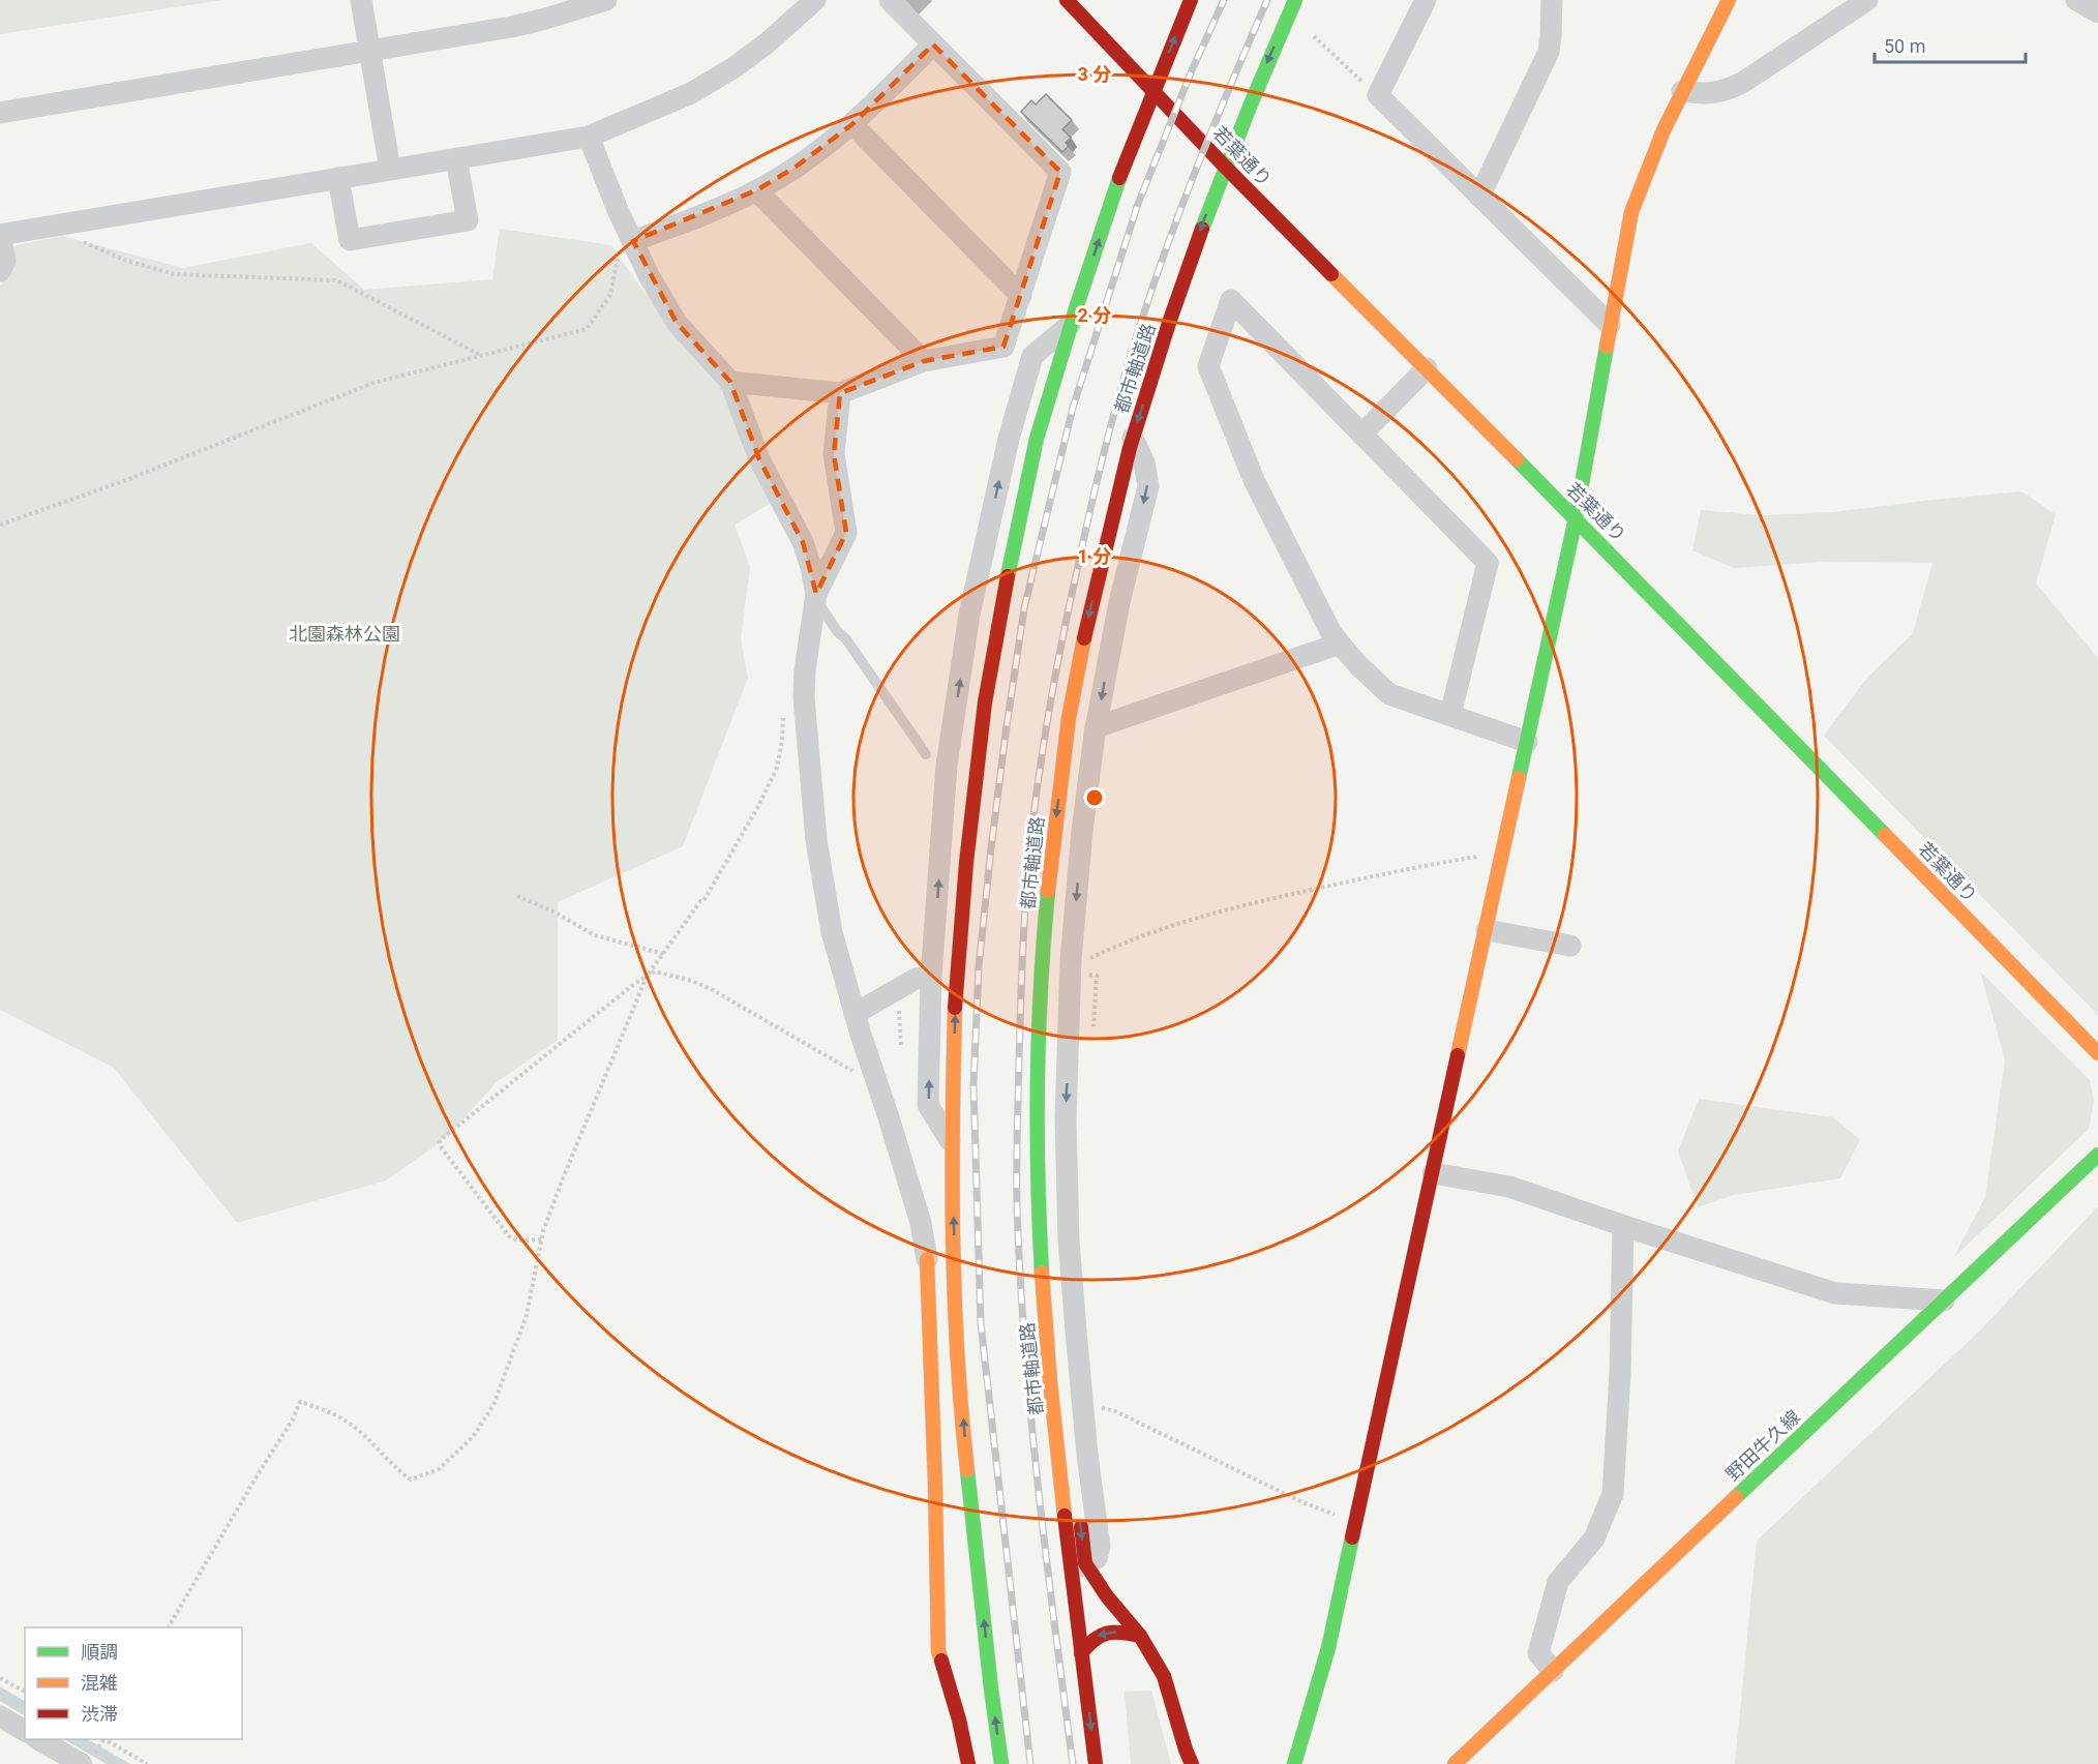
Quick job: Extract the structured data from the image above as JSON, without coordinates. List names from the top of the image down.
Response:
{
  "streets": {
    "main road": ["若葉通り", "都市軸道路", "野田牛久線"]
  },
  "crossings": [
    ["若葉通り", "都市軸道路"]
  ],
  "parks": ["北園森林公園"],
  "legend": ["順調", "混雑", "渋滞"],
  "scale_bar": "50 m",
  "rings": ["3 分", "2 分", "1 分"]
}
